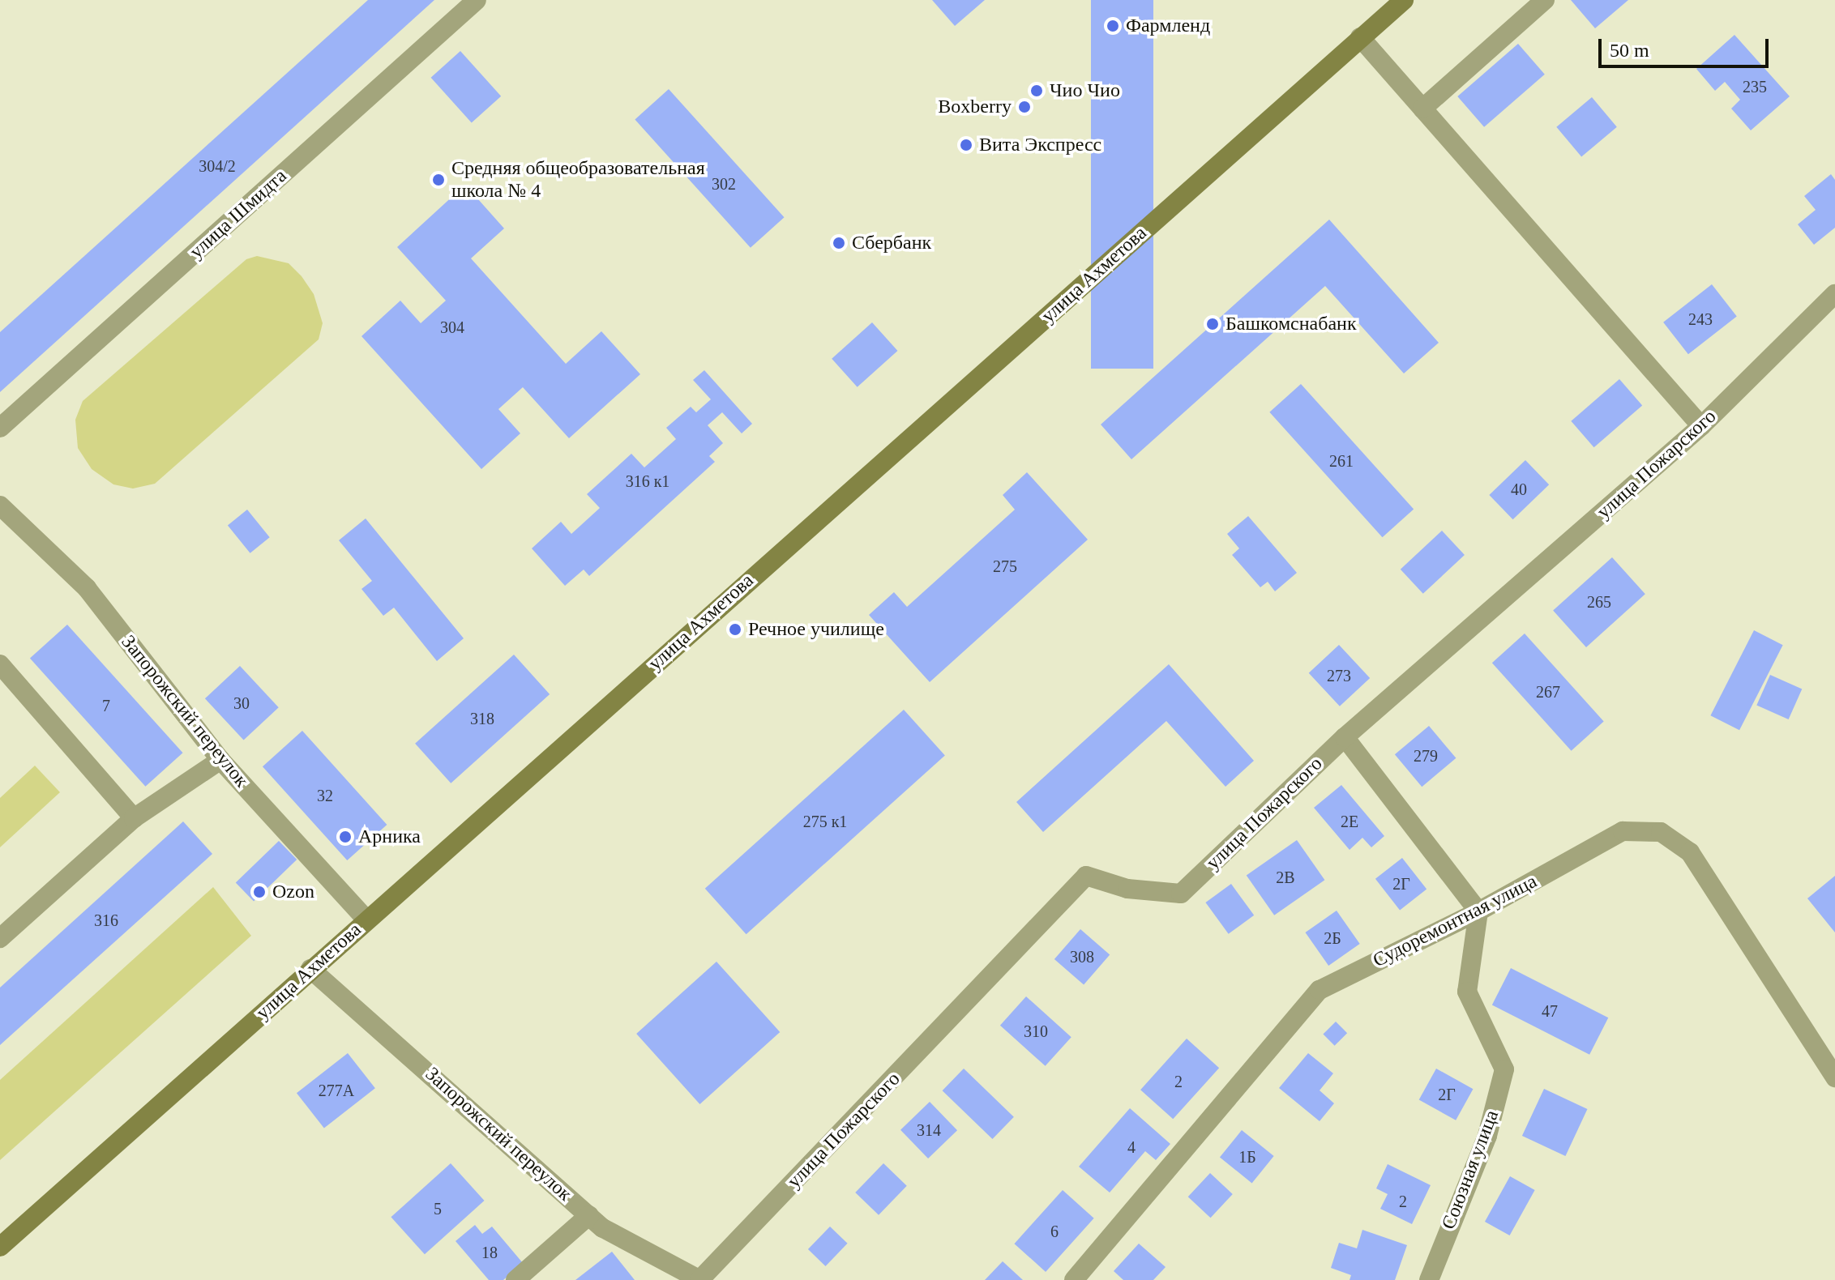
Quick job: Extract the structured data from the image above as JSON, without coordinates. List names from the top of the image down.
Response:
{
  "streets": {
    "main road": ["улица Ахметова"],
    "street": [
      "улица Шмидта",
      "улица Пожарского",
      "Запорожский переулок",
      "Судоремонтная улица",
      "Союзная улица"
    ]
  },
  "crossings": [
    ["улица Ахметова", "Запорожский переулок"],
    ["улица Пожарского", "Запорожский переулок"],
    ["Судоремонтная улица", "Союзная улица"]
  ],
  "places": [
    "Фармленд",
    "Чио Чио",
    "Boxberry",
    "Вита Экспресс",
    "Средняя общеобразовательная школа № 4",
    "Сбербанк",
    "Башкомснабанк",
    "Речное училище",
    "Арника",
    "Ozon"
  ],
  "house_numbers": [
    "235",
    "304/2",
    "302",
    "243",
    "304",
    "261",
    "316 к1",
    "40",
    "275",
    "265",
    "273",
    "267",
    "30",
    "7",
    "318",
    "279",
    "32",
    "275 к1",
    "2Е",
    "2В",
    "2Г",
    "316",
    "2Б",
    "308",
    "47",
    "310",
    "2",
    "277А",
    "2Г",
    "314",
    "4",
    "1Б",
    "2",
    "5",
    "6",
    "18"
  ],
  "scale_bar": "50 m"
}
